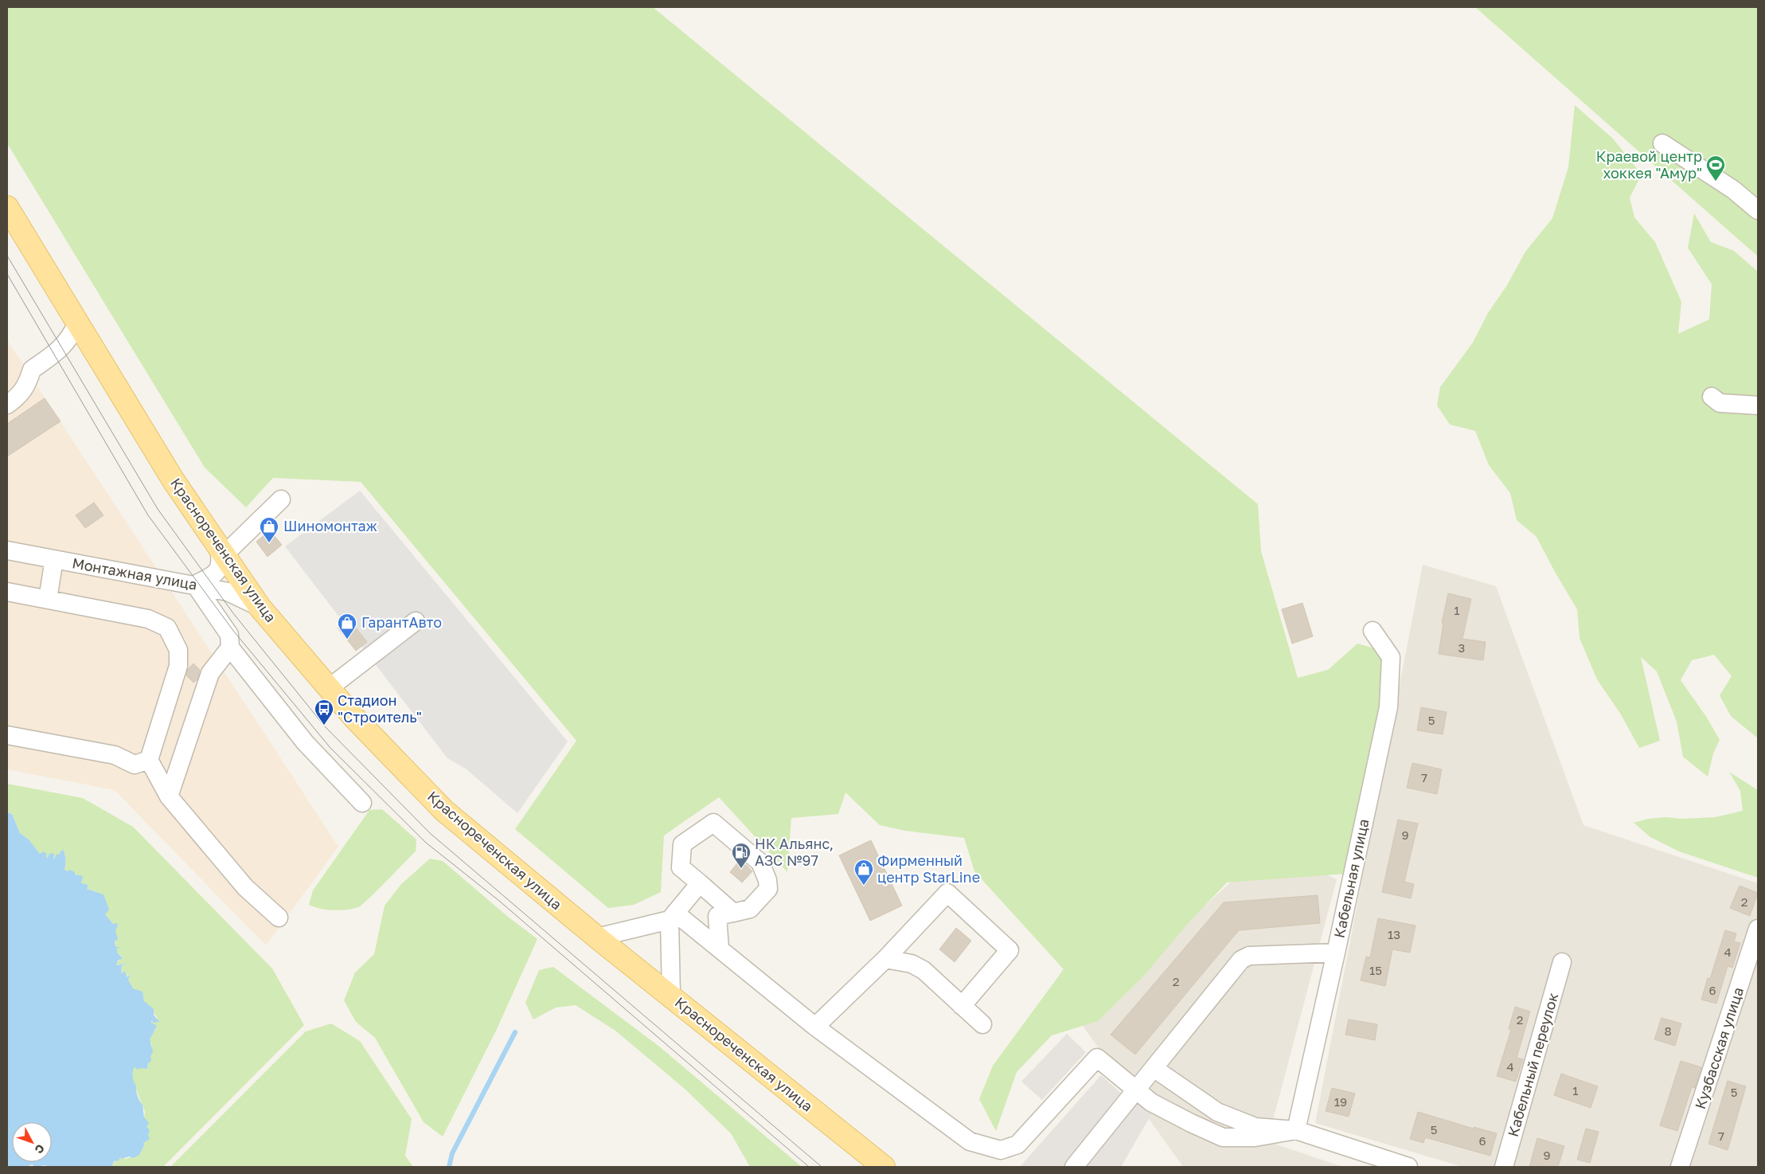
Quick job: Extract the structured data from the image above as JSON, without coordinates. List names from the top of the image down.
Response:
{
  "streets": {
    "main road": ["Краснореченская улица"],
    "street": [
      "Монтажная улица",
      "Кабельная улица",
      "Кузбасская улица",
      "Кабельный переулок"
    ]
  },
  "crossings": [
    ["Краснореченская улица", "Монтажная улица"]
  ],
  "places": {
    "sports": ["Краевой центр хоккея \"Амур\""],
    "shop": ["Шиномонтаж", "ГарантАвто", "Фирменный центр StarLine"],
    "bus stop": ["Стадион \"Строитель\""],
    "fuel station": ["НК Альянс, АЗС №97"]
  },
  "house_numbers": [
    "1",
    "3",
    "5",
    "7",
    "9",
    "2",
    "13",
    "4",
    "15",
    "2",
    "6",
    "2",
    "8",
    "4",
    "1",
    "5",
    "19",
    "5",
    "7",
    "6",
    "9"
  ],
  "north": "bottom right"
}
